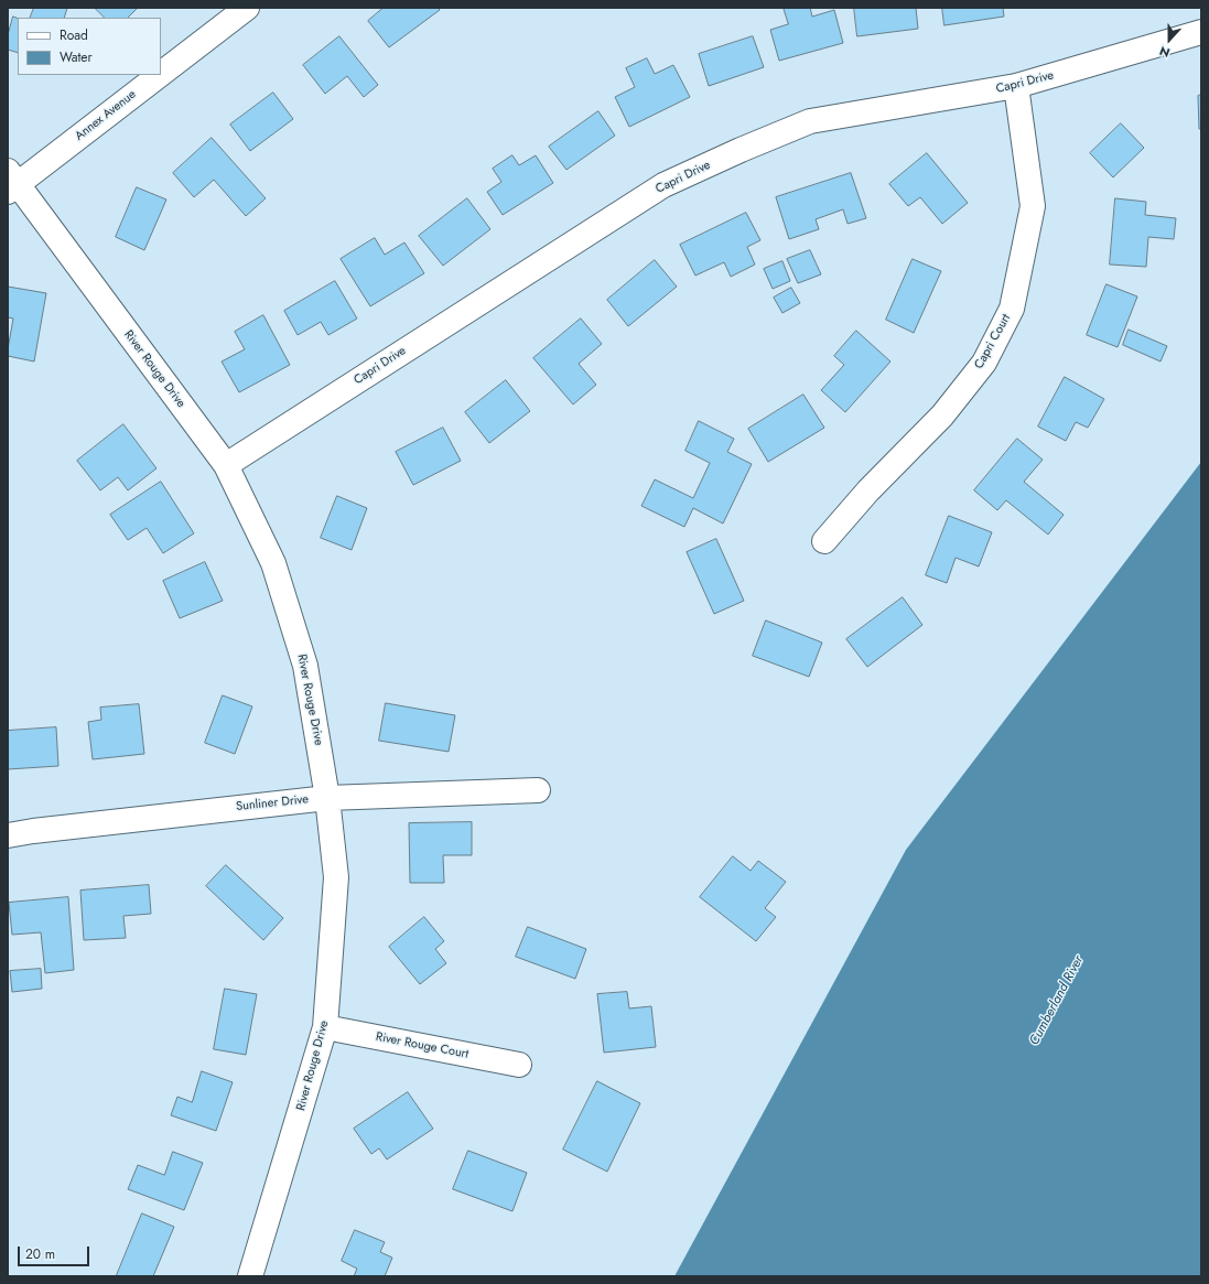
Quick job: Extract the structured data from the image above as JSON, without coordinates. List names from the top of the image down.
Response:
{
  "streets": {
    "street": [
      "Capri Drive",
      "Annex Avenue",
      "Capri Court",
      "River Rouge Drive",
      "Sunliner Drive",
      "River Rouge Court"
    ]
  },
  "crossings": [
    ["Capri Drive", "Capri Court"],
    ["Capri Drive", "River Rouge Drive"],
    ["Annex Avenue", "River Rouge Drive"],
    ["River Rouge Drive", "Sunliner Drive"],
    ["River Rouge Drive", "River Rouge Court"]
  ],
  "water": ["Cumberland River"],
  "legend": ["Road", "Water"],
  "scale_bar": "20 m",
  "north": "bottom"
}
